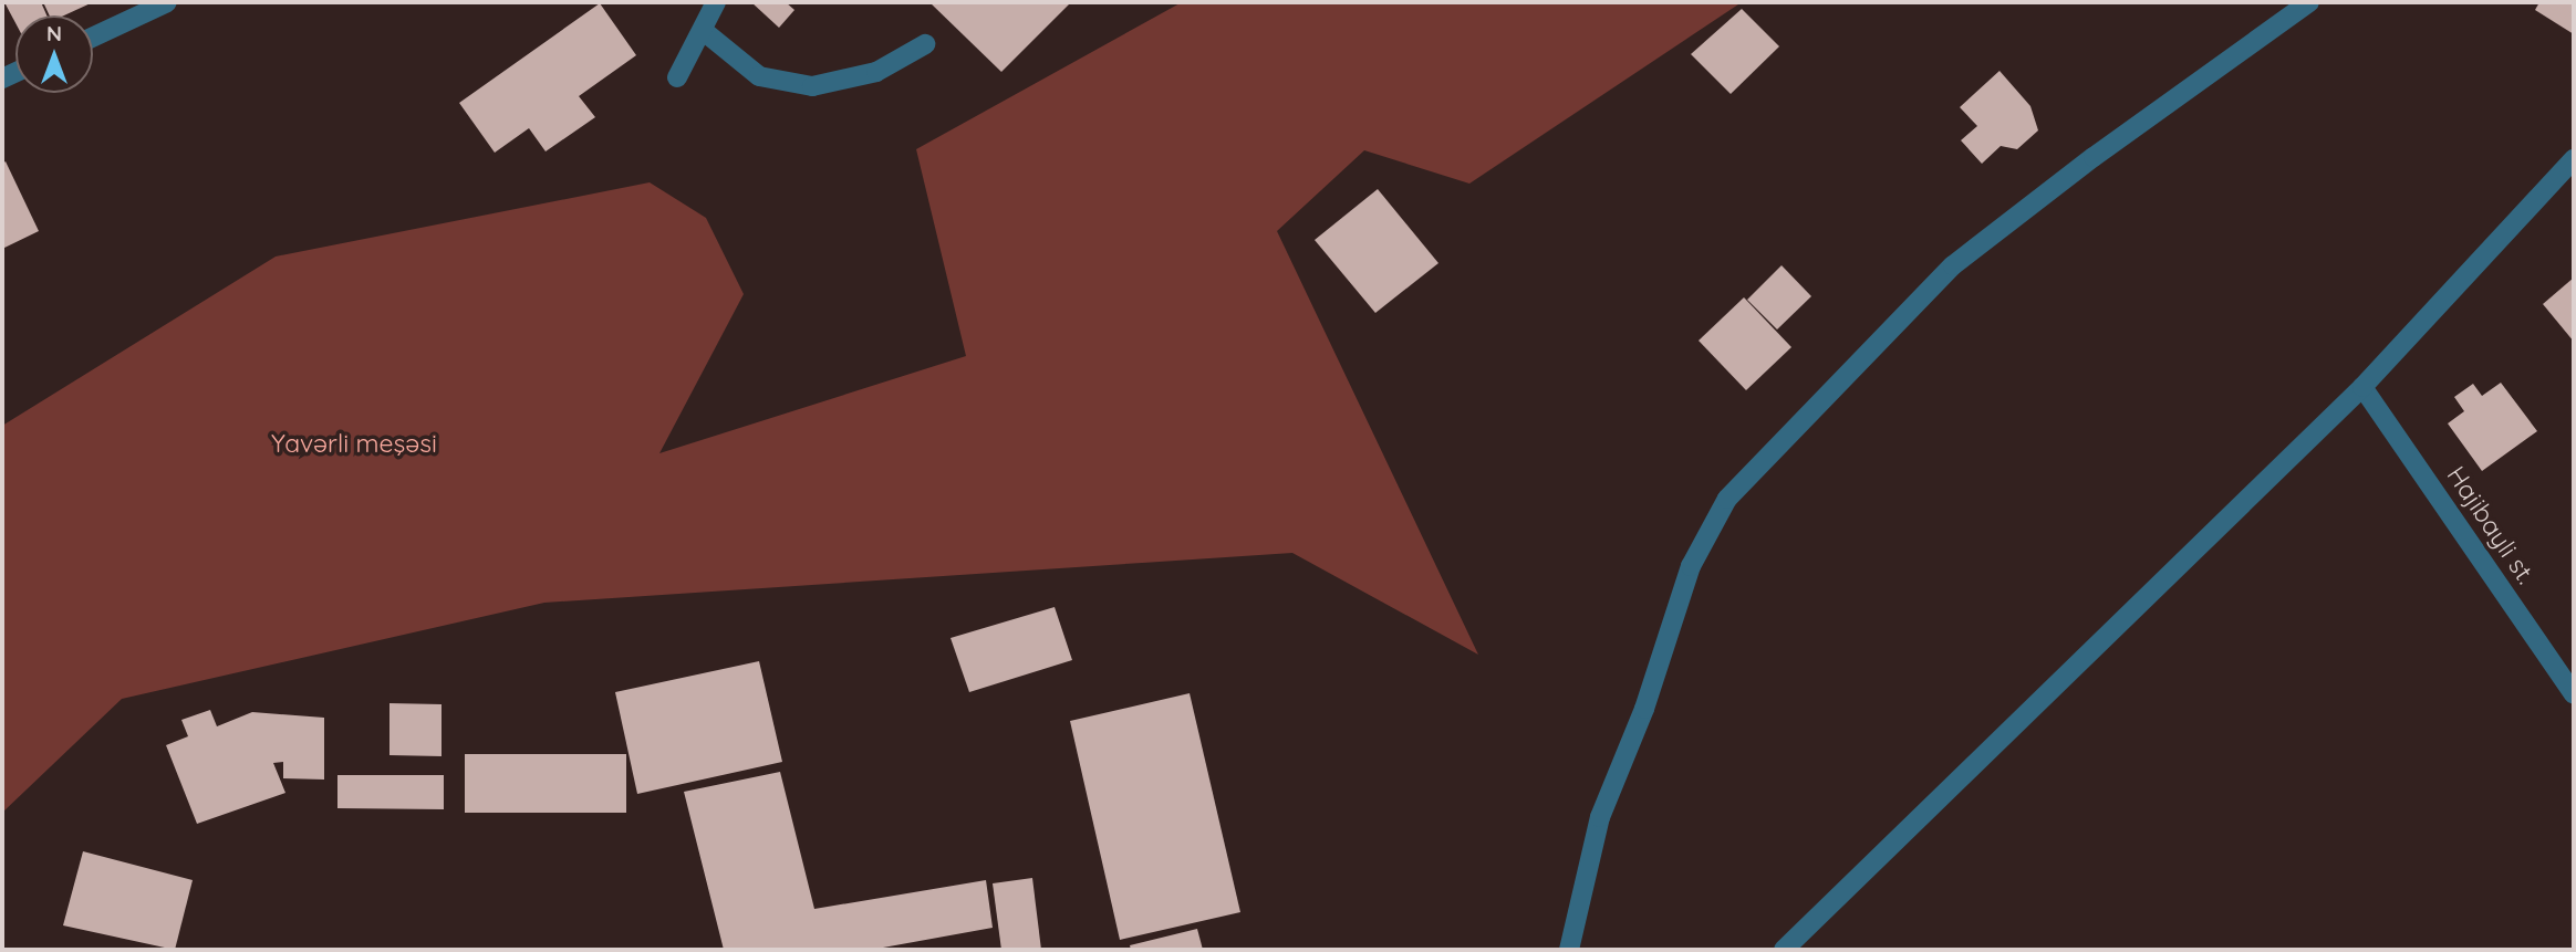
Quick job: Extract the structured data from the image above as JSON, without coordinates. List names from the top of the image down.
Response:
{
  "streets": {
    "street": ["Hajibayli st."]
  },
  "parks": ["Yavərli meşəsi"],
  "north": "top"
}
